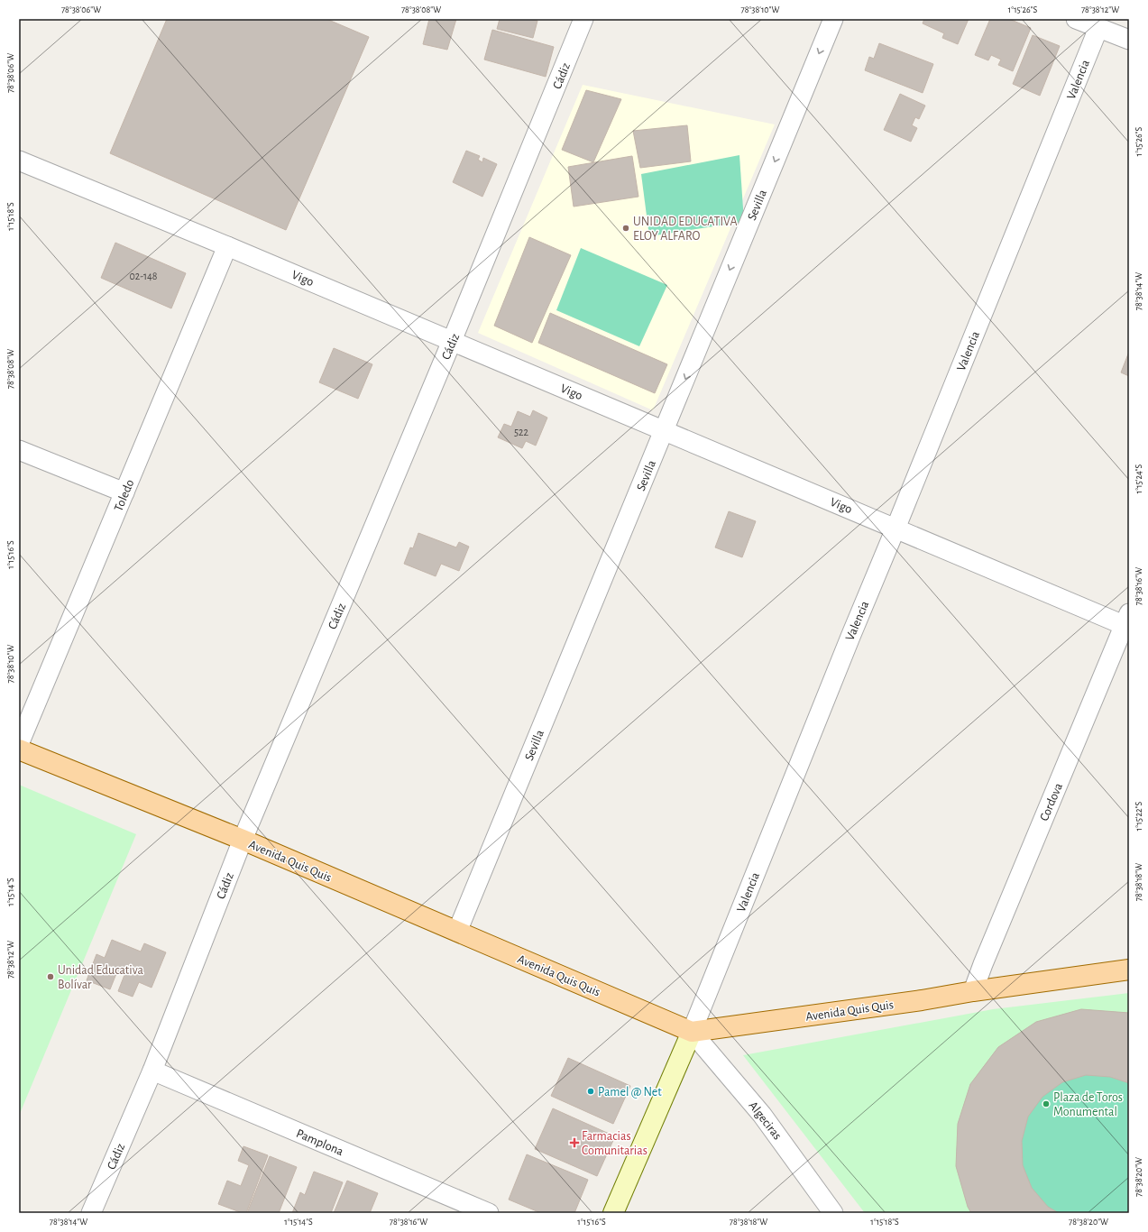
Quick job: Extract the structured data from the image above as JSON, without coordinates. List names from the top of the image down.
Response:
{
  "streets": {
    "main road": ["Avenida Quis Quis"],
    "street": [
      "Cádiz",
      "Valencia",
      "Sevilla",
      "Vigo",
      "Toledo",
      "Cordova",
      "Algeciras",
      "Pamplona"
    ]
  },
  "crossings": [
    ["Cádiz", "Vigo"],
    ["Cádiz", "Avenida Quis Quis"],
    ["Cádiz", "Pamplona"],
    ["Valencia", "Vigo"],
    ["Valencia", "Avenida Quis Quis"],
    ["Valencia", "Algeciras"],
    ["Sevilla", "Vigo"],
    ["Sevilla", "Avenida Quis Quis"],
    ["Vigo", "Toledo"],
    ["Vigo", "Cordova"],
    ["Cordova", "Avenida Quis Quis"],
    ["Avenida Quis Quis", "Algeciras"]
  ],
  "one_way": ["Sevilla"],
  "places": {
    "other": [
      "UNIDAD EDUCATIVA ELOY ALFARO",
      "Unidad Educativa Bolívar",
      "Pamel @ Net",
      "Plaza de Toros Monumental"
    ],
    "health": ["Farmacias Comunitarias"]
  },
  "house_numbers": ["02-148", "522"],
  "coordinates": [
    "78°38'06\"W",
    "78°38'08\"W",
    "78°38'10\"W",
    "1°15'26\"S",
    "78°38'12\"W",
    "1°15'18\"S",
    "78°38'14\"W",
    "1°15'24\"S",
    "1°15'16\"S",
    "78°38'16\"W",
    "1°15'22\"S",
    "78°38'18\"W",
    "1°15'14\"S",
    "78°38'20\"W"
  ]
}
